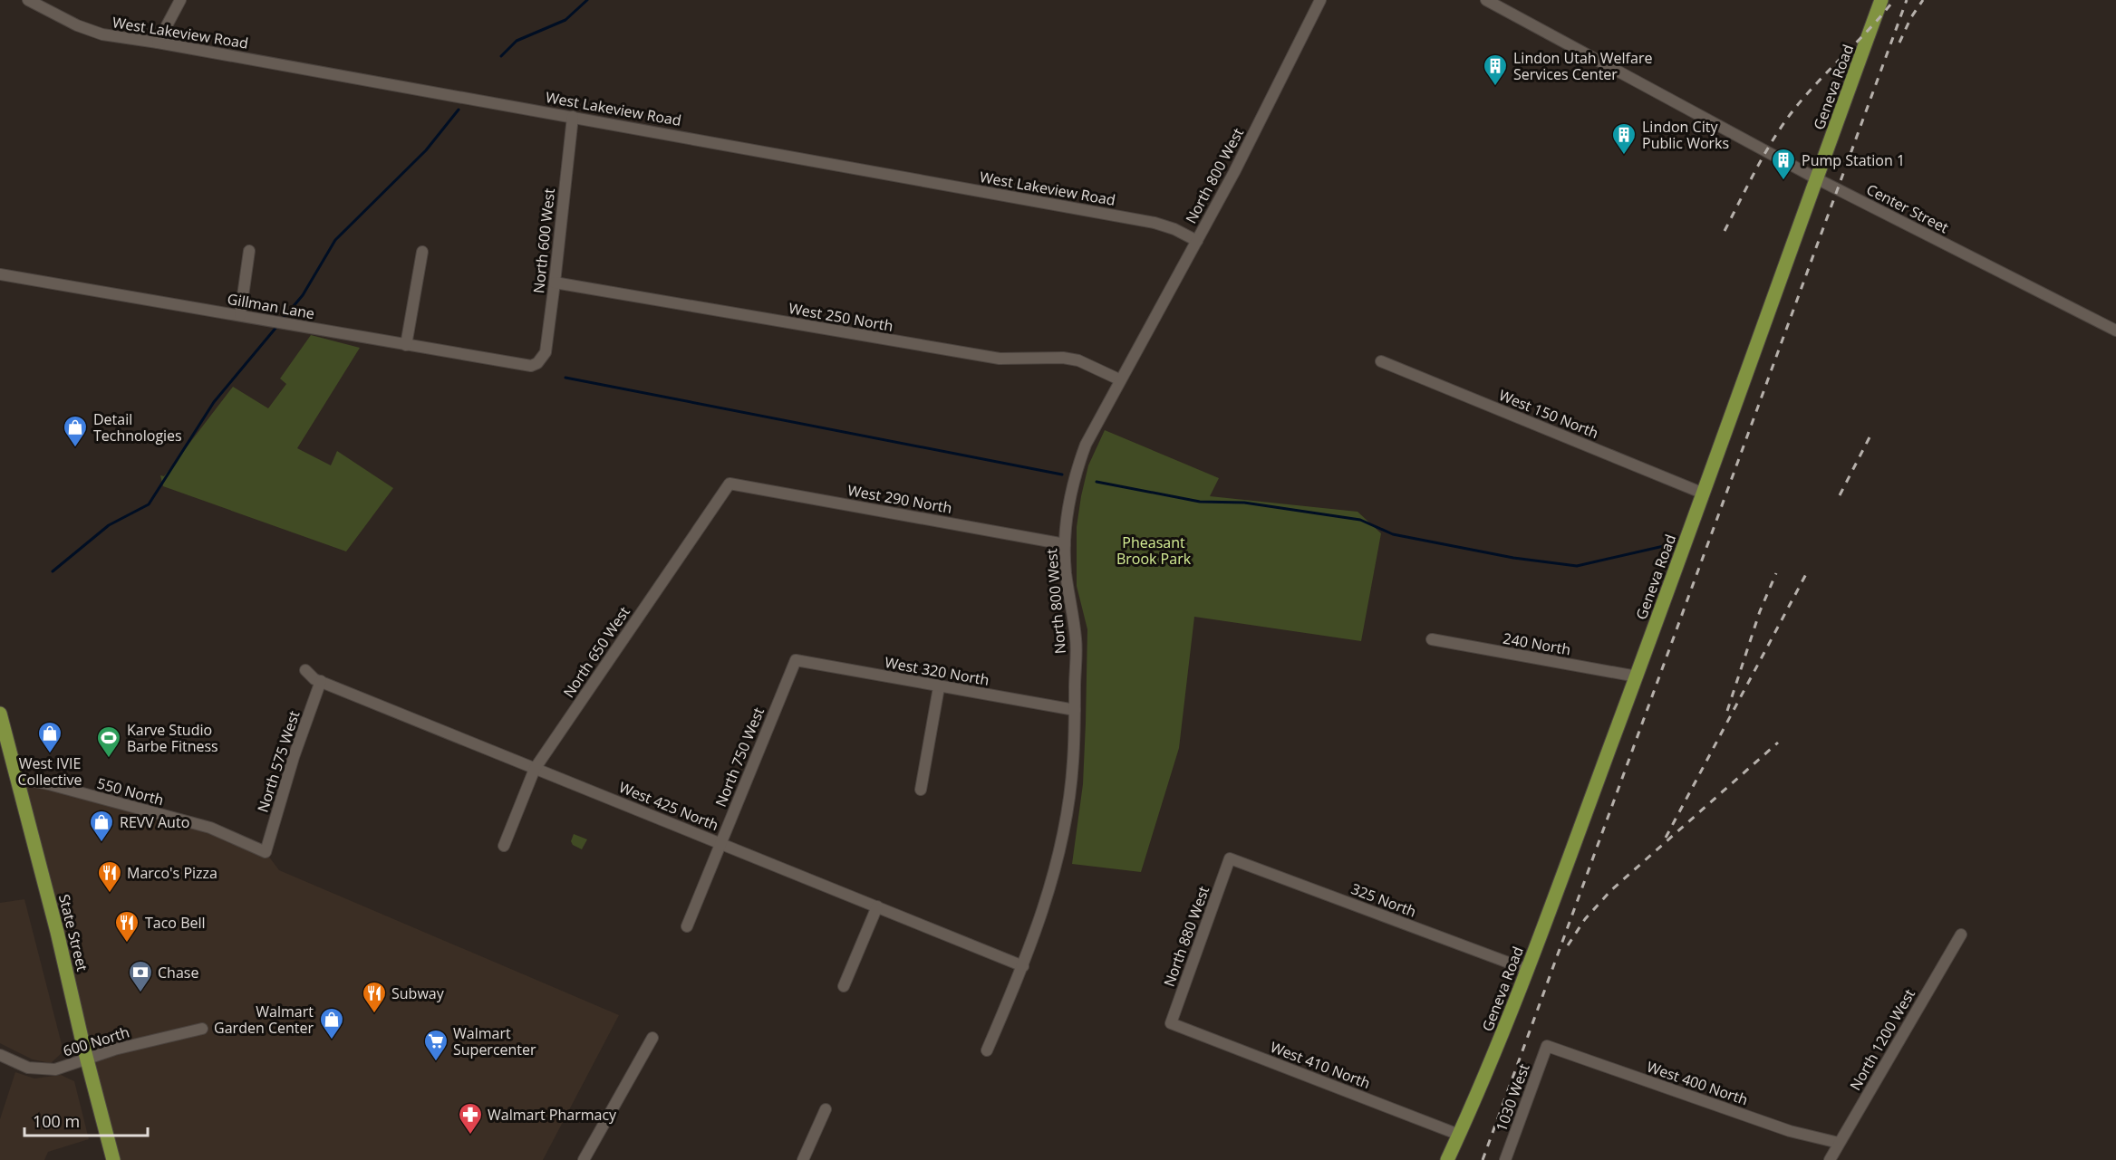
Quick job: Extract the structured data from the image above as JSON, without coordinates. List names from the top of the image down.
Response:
{
  "streets": {
    "main road": ["Geneva Road", "State Street"],
    "street": [
      "West Lakeview Road",
      "North 800 West",
      "Center Street",
      "North 600 West",
      "Gillman Lane",
      "West 250 North",
      "West 150 North",
      "West 290 North",
      "240 North",
      "North 650 West",
      "West 320 North",
      "North 750 West",
      "North 575 West",
      "550 North",
      "West 425 North",
      "325 North",
      "North 880 West",
      "North 1200 West",
      "600 North",
      "West 410 North",
      "West 400 North",
      "1030 West"
    ]
  },
  "crossings": [
    ["West Lakeview Road", "North 800 West"],
    ["West Lakeview Road", "North 600 West"],
    ["Geneva Road", "Center Street"],
    ["Geneva Road", "West 150 North"],
    ["Geneva Road", "240 North"],
    ["Geneva Road", "325 North"],
    ["Geneva Road", "West 410 North"],
    ["North 800 West", "West 250 North"],
    ["North 800 West", "West 290 North"],
    ["North 800 West", "West 320 North"],
    ["North 800 West", "West 425 North"],
    ["North 600 West", "Gillman Lane"],
    ["North 600 West", "West 250 North"],
    ["West 290 North", "North 650 West"],
    ["North 650 West", "West 425 North"],
    ["West 320 North", "North 750 West"],
    ["North 750 West", "West 425 North"],
    ["North 575 West", "550 North"],
    ["North 575 West", "West 425 North"],
    ["550 North", "State Street"],
    ["325 North", "North 880 West"],
    ["State Street", "600 North"],
    ["North 880 West", "West 410 North"],
    ["North 1200 West", "West 400 North"],
    ["West 400 North", "1030 West"]
  ],
  "parks": ["Pheasant Brook Park"],
  "places": {
    "building": ["Lindon Utah Welfare Services Center", "Lindon City Public Works", "Pump Station 1"],
    "shop": [
      "Detail Technologies",
      "West IVIE Collective",
      "REVV Auto",
      "Walmart Garden Center"
    ],
    "sports": ["Karve Studio Barbe Fitness"],
    "restaurant": ["Marco's Pizza", "Taco Bell", "Subway"],
    "bank": ["Chase"],
    "supermarket": ["Walmart Supercenter"],
    "pharmacy": ["Walmart Pharmacy"]
  },
  "scale_bar": "100 m"
}
